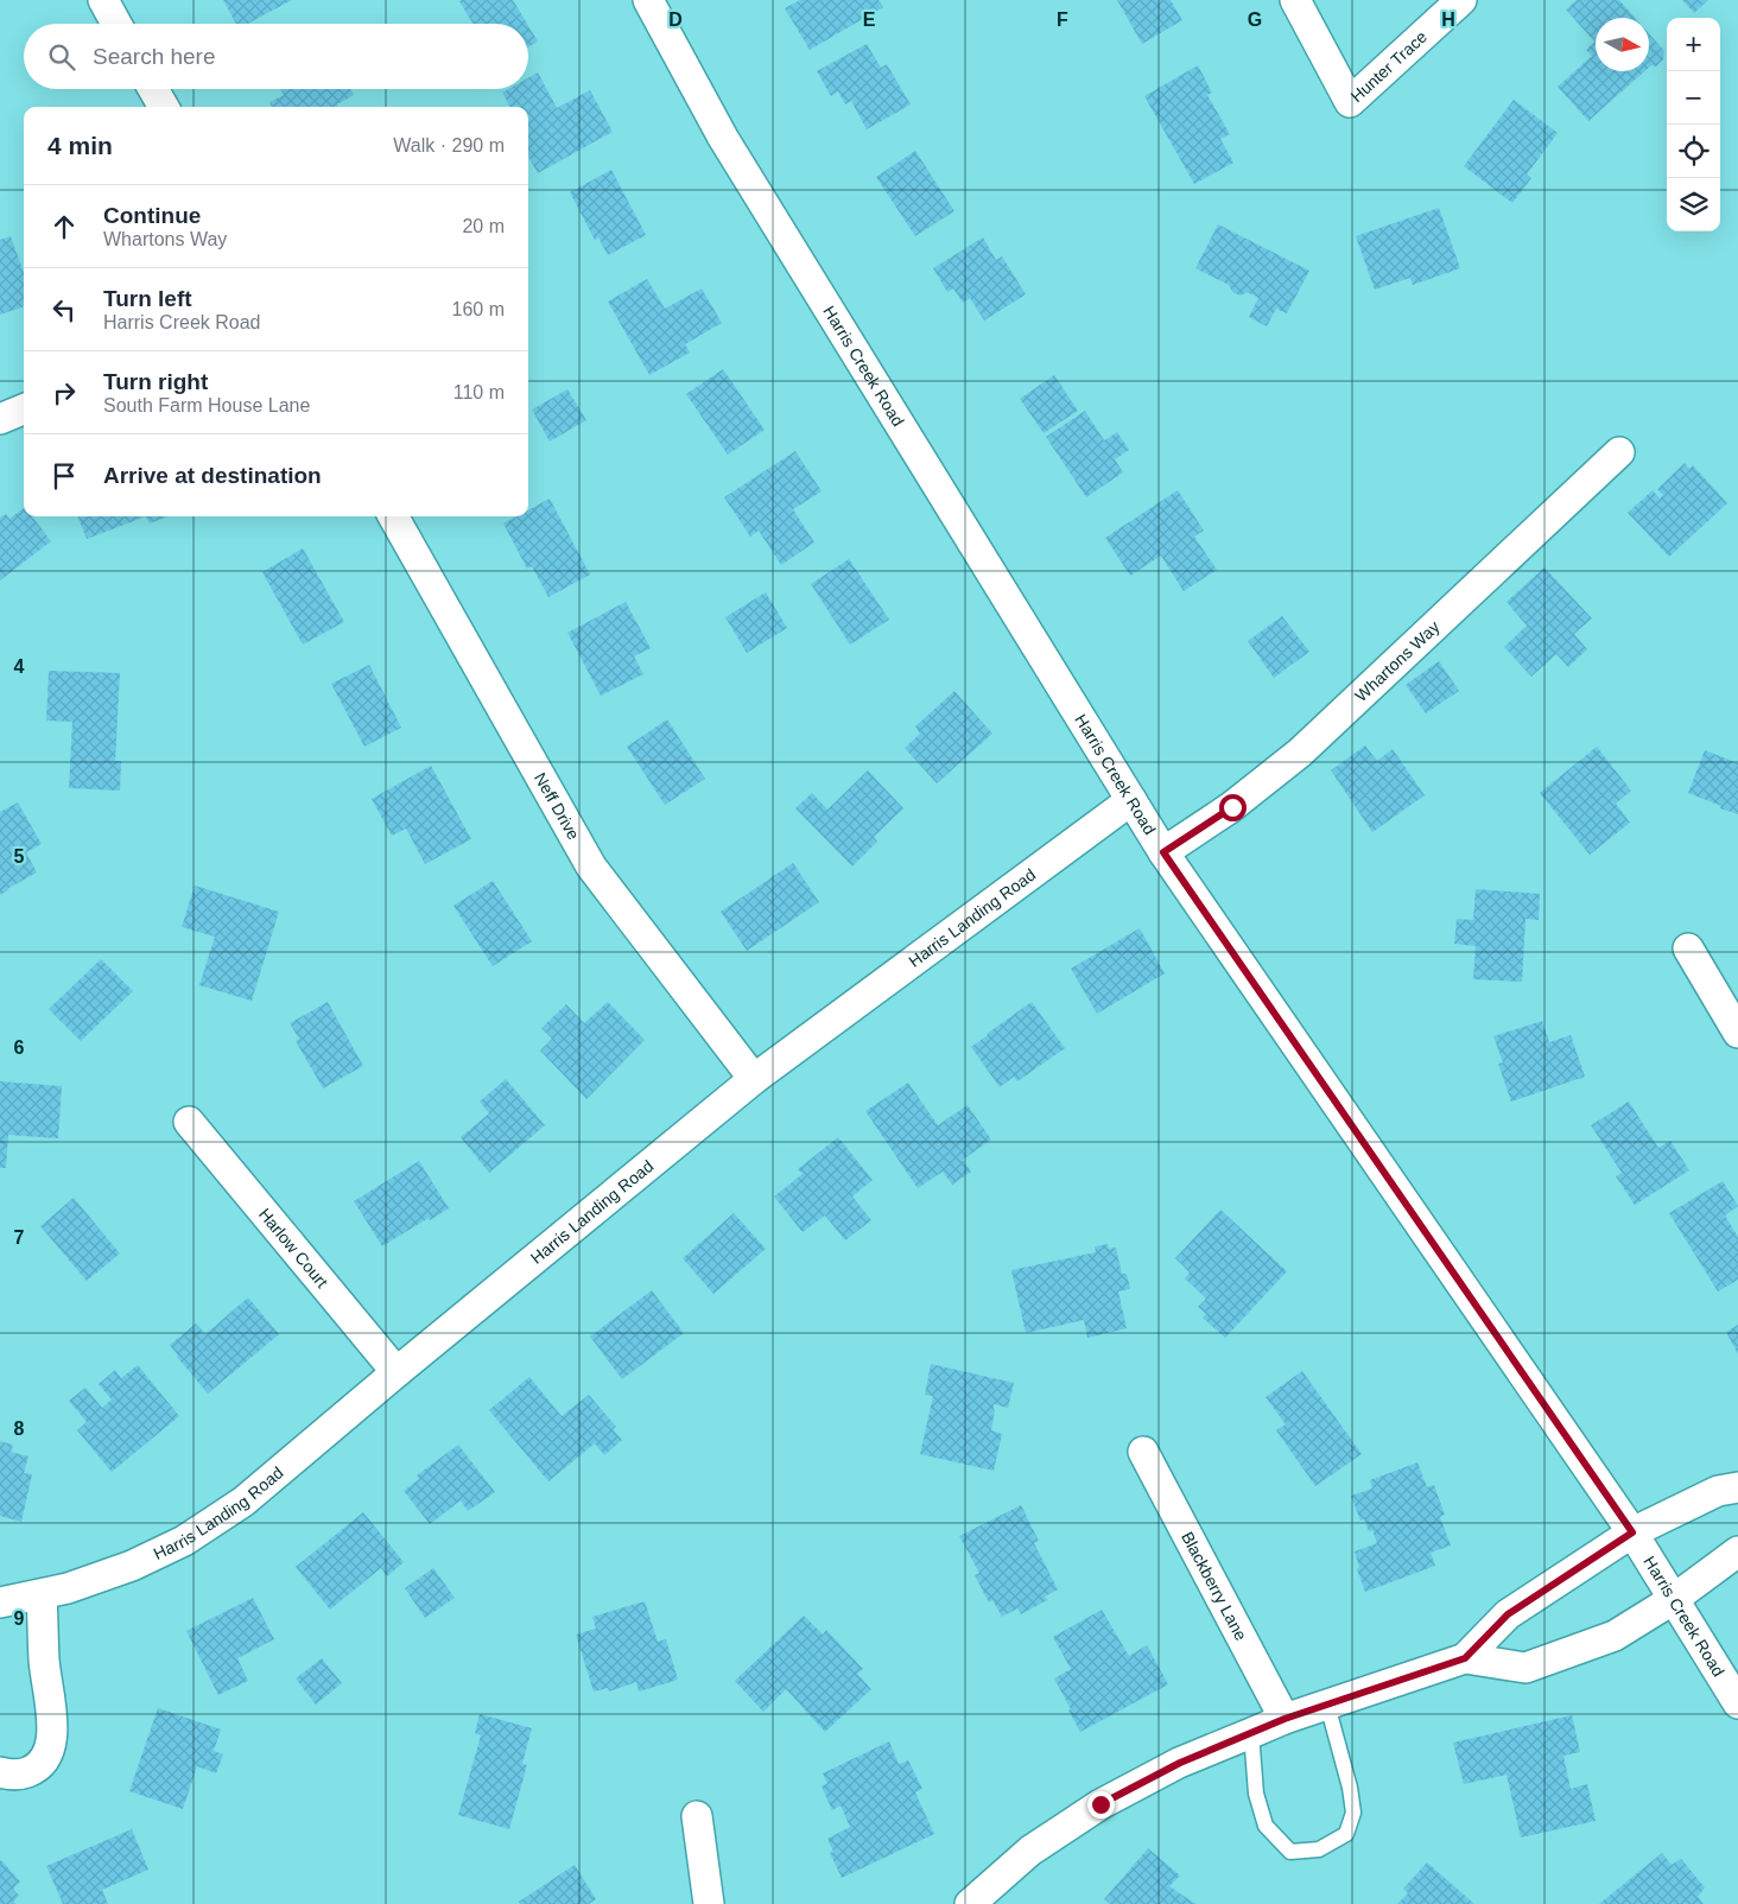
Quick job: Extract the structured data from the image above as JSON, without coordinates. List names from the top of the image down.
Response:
{
  "streets": {
    "street": [
      "Hunter Trace",
      "Harris Creek Road",
      "Whartons Way",
      "Neff Drive",
      "Harris Landing Road",
      "Harlow Court",
      "Blackberry Lane"
    ]
  },
  "crossings": [
    ["Harris Creek Road", "Whartons Way"],
    ["Harris Creek Road", "Harris Landing Road"],
    ["Neff Drive", "Harris Landing Road"],
    ["Harris Landing Road", "Harlow Court"]
  ],
  "north": "right",
  "page": {
    "map_buttons": ["+", "−"],
    "search": "Search here",
    "heading": ["4 min", "Walk · 290 m"],
    "list": [
      ["Continue", "Whartons Way", "20 m"],
      ["Turn left", "Harris Creek Road", "160 m"],
      ["Turn right", "South Farm House Lane", "110 m"],
      "Arrive at destination"
    ]
  },
  "grid": {
    "columns": [
      "D",
      "E",
      "F",
      "G",
      "H"
    ],
    "rows": [
      "4",
      "5",
      "6",
      "7",
      "8",
      "9"
    ]
  }
}
